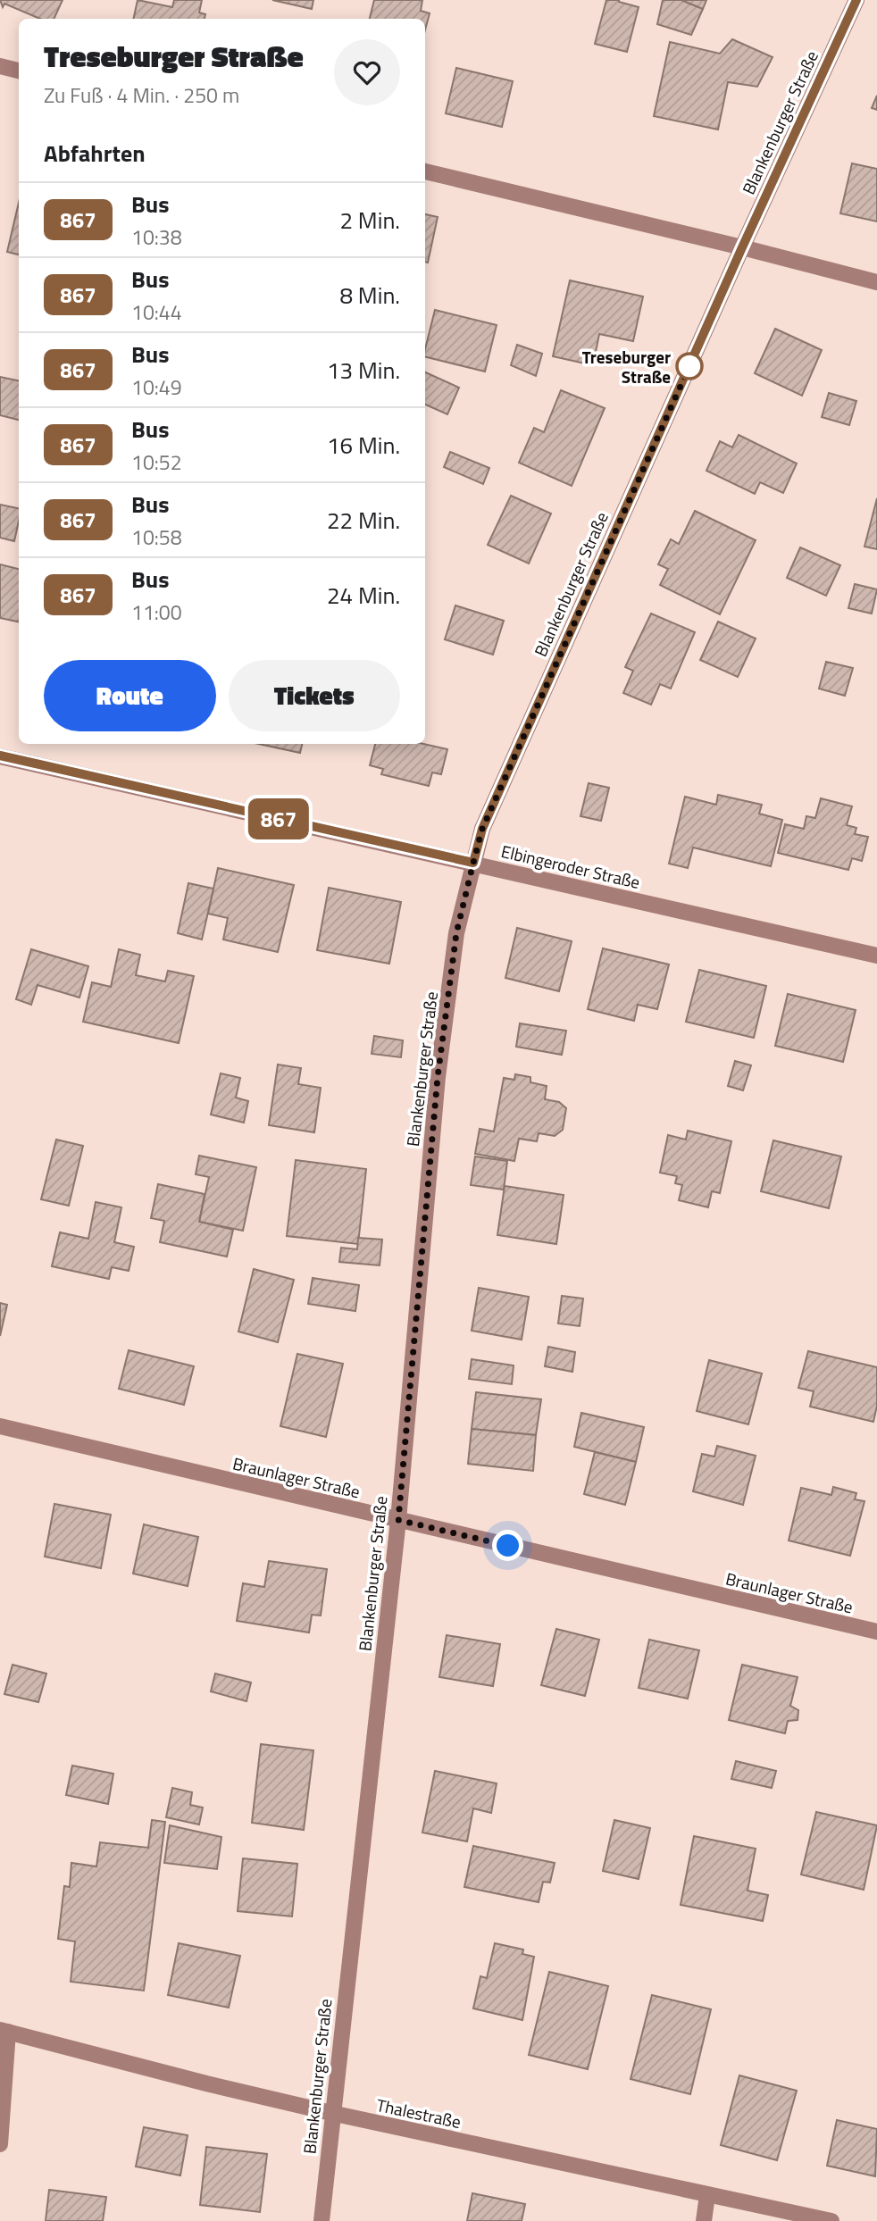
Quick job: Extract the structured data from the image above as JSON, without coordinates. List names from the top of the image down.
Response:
{
  "streets": {
    "street": [
      "Blankenburger Straße",
      "Elbingeroder Straße",
      "Braunlager Straße",
      "Thalestraße"
    ]
  },
  "crossings": [
    ["Blankenburger Straße", "Elbingeroder Straße"],
    ["Blankenburger Straße", "Braunlager Straße"],
    ["Blankenburger Straße", "Thalestraße"]
  ],
  "places": ["Treseburger Straße"],
  "lines": ["bus line 867"],
  "page": {
    "on_map": "867",
    "heading": [
      ["Treseburger Straße", "Zu Fuß · 4 Min. · 250 m"],
      "Abfahrten"
    ],
    "list": [
      {
        "mark": "867",
        "name": "Bus",
        "note": "10:38",
        "value": "2 Min."
      },
      {
        "mark": "867",
        "name": "Bus",
        "note": "10:44",
        "value": "8 Min."
      },
      {
        "mark": "867",
        "name": "Bus",
        "note": "10:49",
        "value": "13 Min."
      },
      {
        "mark": "867",
        "name": "Bus",
        "note": "10:52",
        "value": "16 Min."
      },
      {
        "mark": "867",
        "name": "Bus",
        "note": "10:58",
        "value": "22 Min."
      },
      {
        "mark": "867",
        "name": "Bus",
        "note": "11:00",
        "value": "24 Min."
      }
    ],
    "buttons": ["Route", "Tickets"]
  }
}
